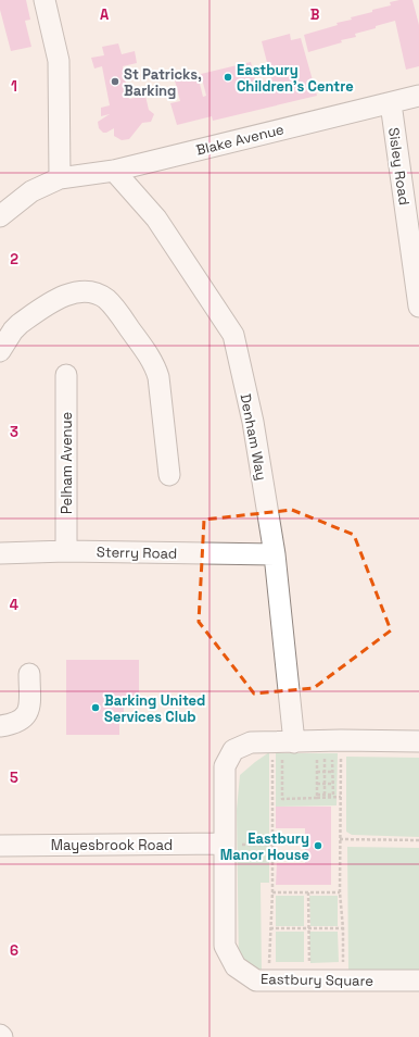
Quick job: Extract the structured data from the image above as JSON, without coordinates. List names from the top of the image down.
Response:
{
  "streets": {
    "street": [
      "Blake Avenue",
      "Sisley Road",
      "Denham Way",
      "Pelham Avenue",
      "Sterry Road",
      "Mayesbrook Road",
      "Eastbury Square"
    ]
  },
  "crossings": [
    ["Blake Avenue", "Sisley Road"],
    ["Blake Avenue", "Denham Way"],
    ["Denham Way", "Sterry Road"],
    ["Denham Way", "Eastbury Square"],
    ["Pelham Avenue", "Sterry Road"],
    ["Mayesbrook Road", "Eastbury Square"]
  ],
  "places": [
    "Eastbury Children's Centre",
    "St Patricks, Barking",
    "Barking United Services Club",
    "Eastbury Manor House"
  ],
  "grid": {
    "columns": ["A", "B"],
    "rows": [
      "1",
      "2",
      "3",
      "4",
      "5",
      "6"
    ]
  }
}
